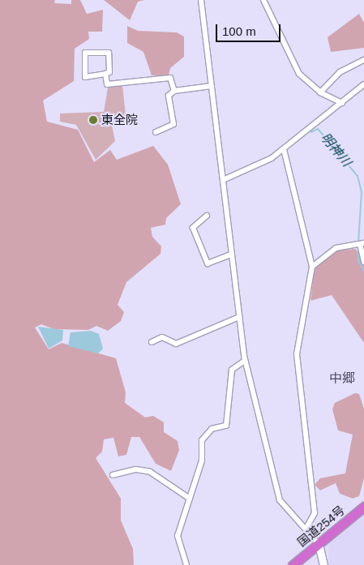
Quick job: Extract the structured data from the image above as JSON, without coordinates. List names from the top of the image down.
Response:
{
  "streets": {
    "highway": ["国道254号"]
  },
  "districts": ["中郷"],
  "water": ["明神川"],
  "places": ["東全院"],
  "scale_bar": "100 m"
}
